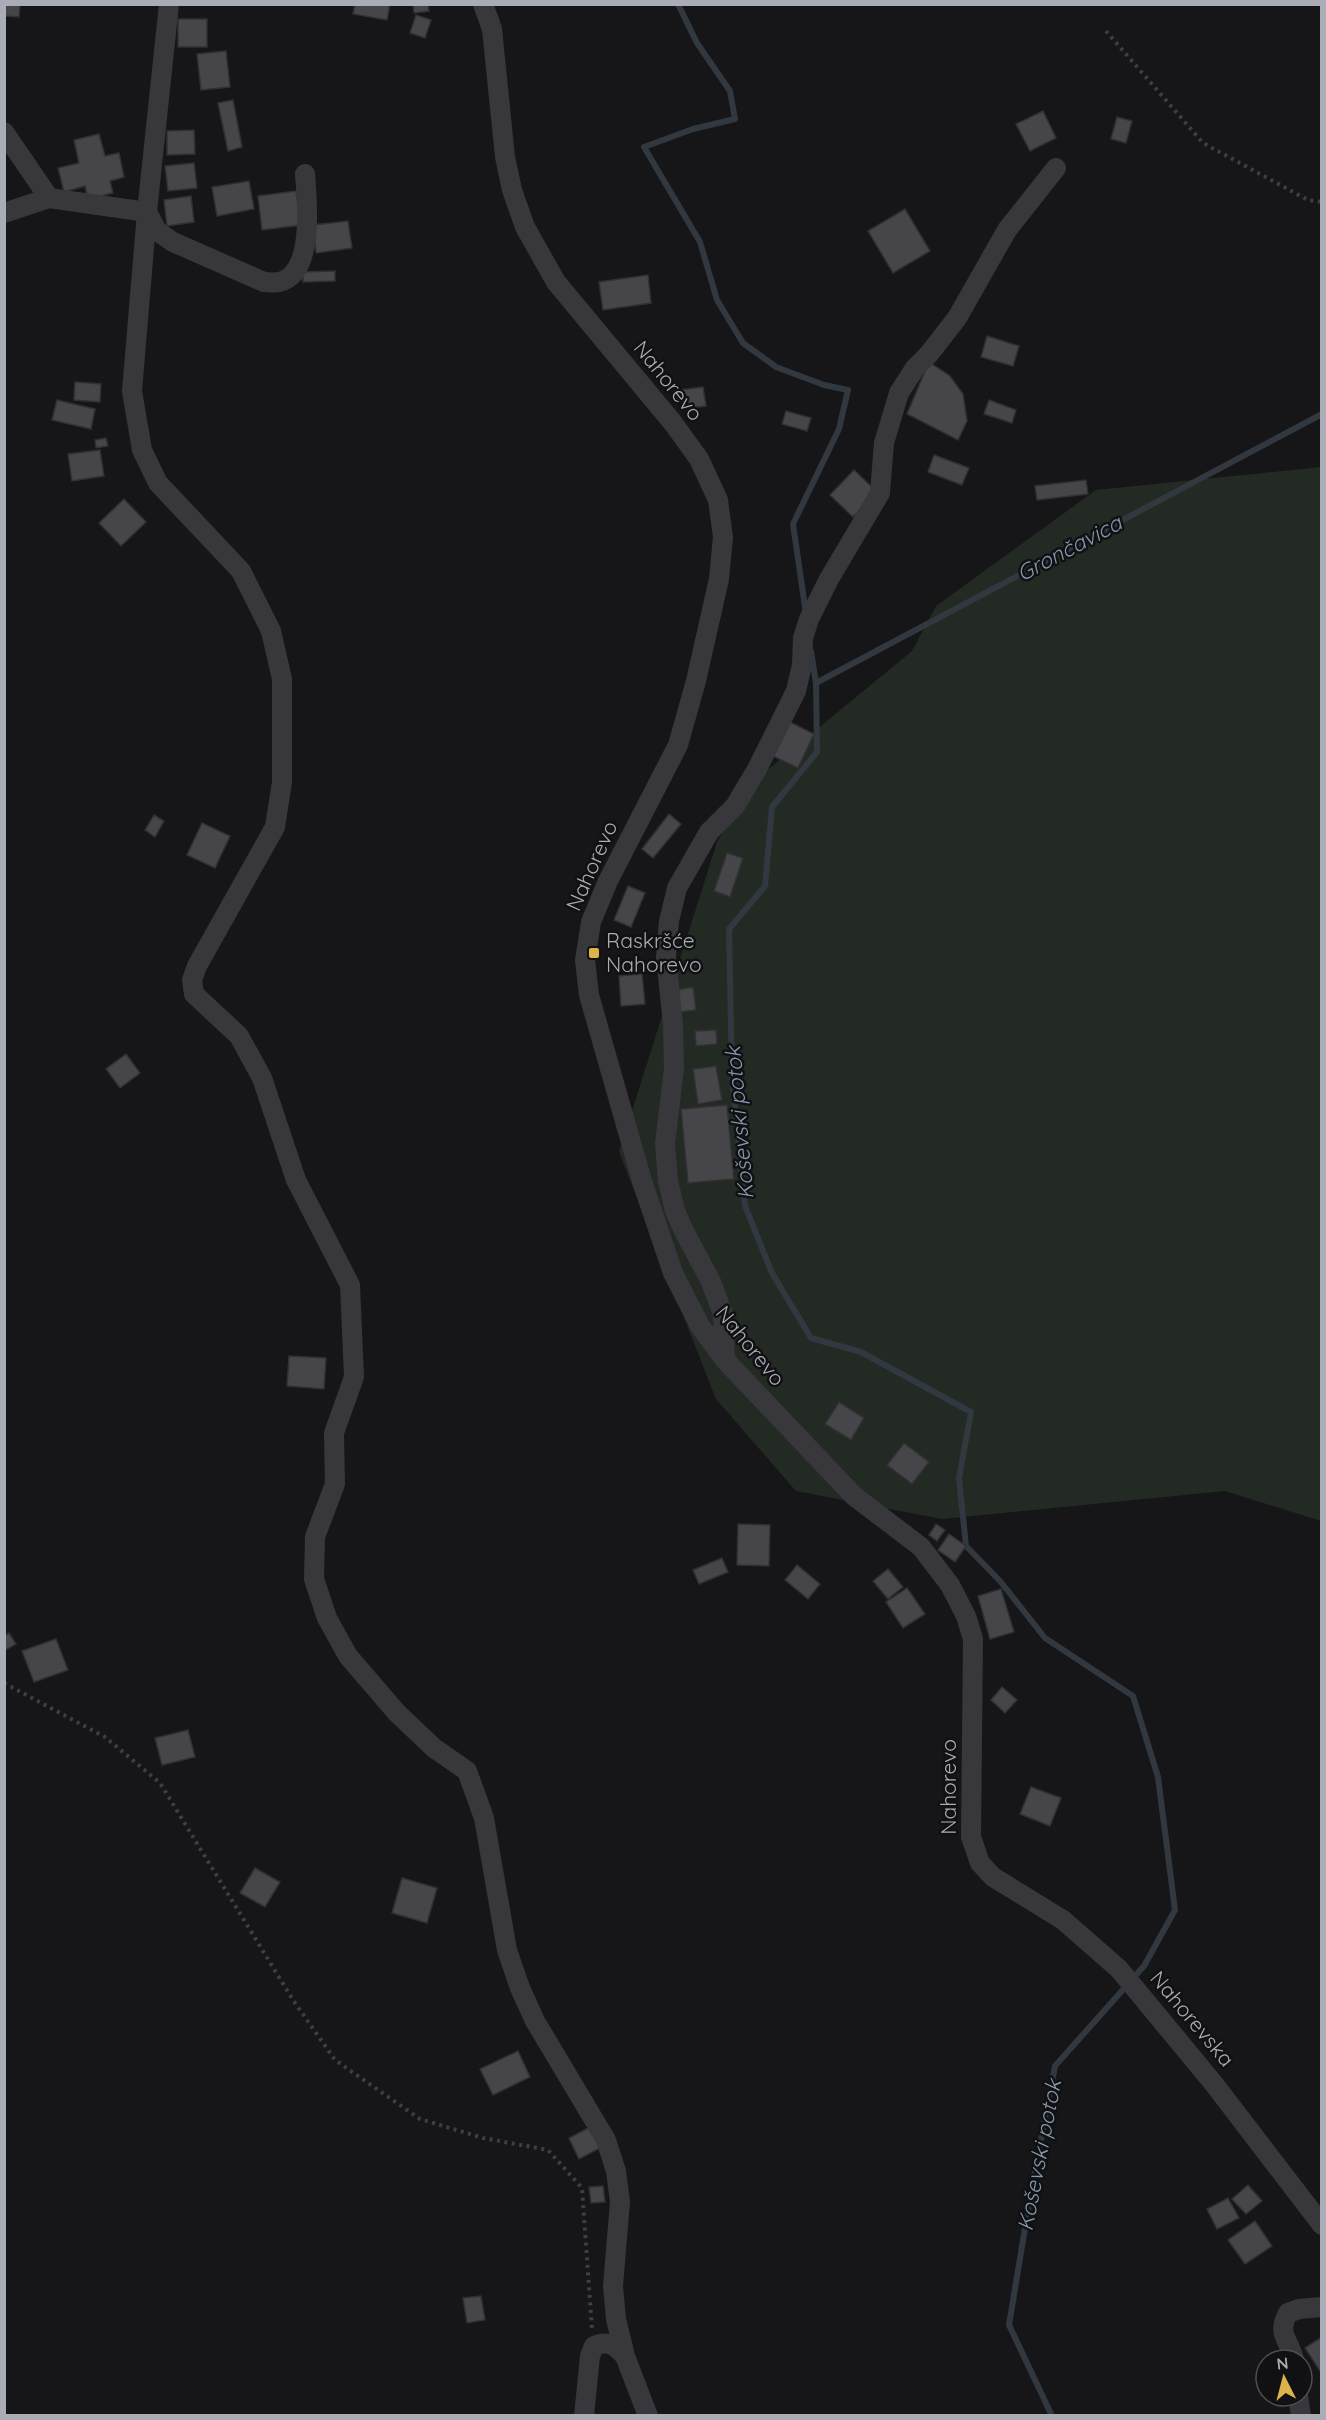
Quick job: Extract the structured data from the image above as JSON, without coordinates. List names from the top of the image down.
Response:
{
  "streets": {
    "street": ["Nahorevo", "Nahorevska"]
  },
  "crossings": [
    ["Nahorevo", "Nahorevska"]
  ],
  "water": ["Grončavica", "Koševski potok"],
  "places": {
    "transit": ["Raskršće Nahorevo"]
  },
  "north": "top"
}
